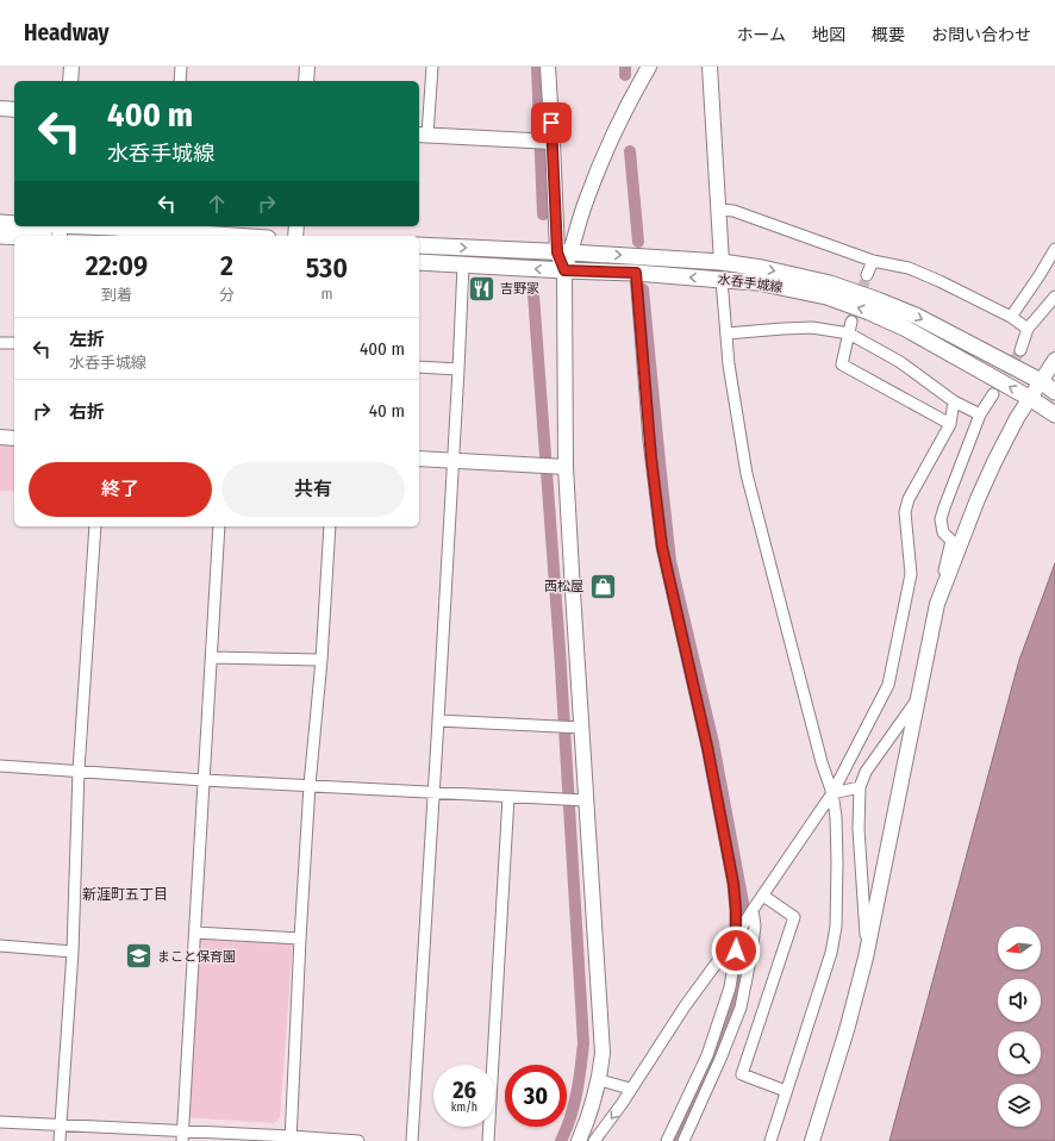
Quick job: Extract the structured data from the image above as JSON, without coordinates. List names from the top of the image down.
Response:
{
  "streets": {
    "main road": ["水呑手城線"]
  },
  "districts": ["新涯町五丁目"],
  "places": {
    "restaurant": ["吉野家"],
    "shop": ["西松屋"],
    "school or university": ["まこと保育園"]
  },
  "north": "left",
  "page": {
    "header": "Headway",
    "nav": [
      "ホーム",
      "地図",
      "概要",
      "お問い合わせ"
    ],
    "turn": ["400 m", "水呑手城線"],
    "eta": [
      "22:09",
      "到着",
      "2",
      "分",
      "530",
      "m"
    ],
    "list": [
      {
        "name": "左折",
        "note": "水呑手城線",
        "value": "400 m"
      },
      {
        "name": "右折",
        "value": "40 m"
      }
    ],
    "buttons": ["終了", "共有"],
    "speed": "26 km/h",
    "limit": "30"
  }
}
